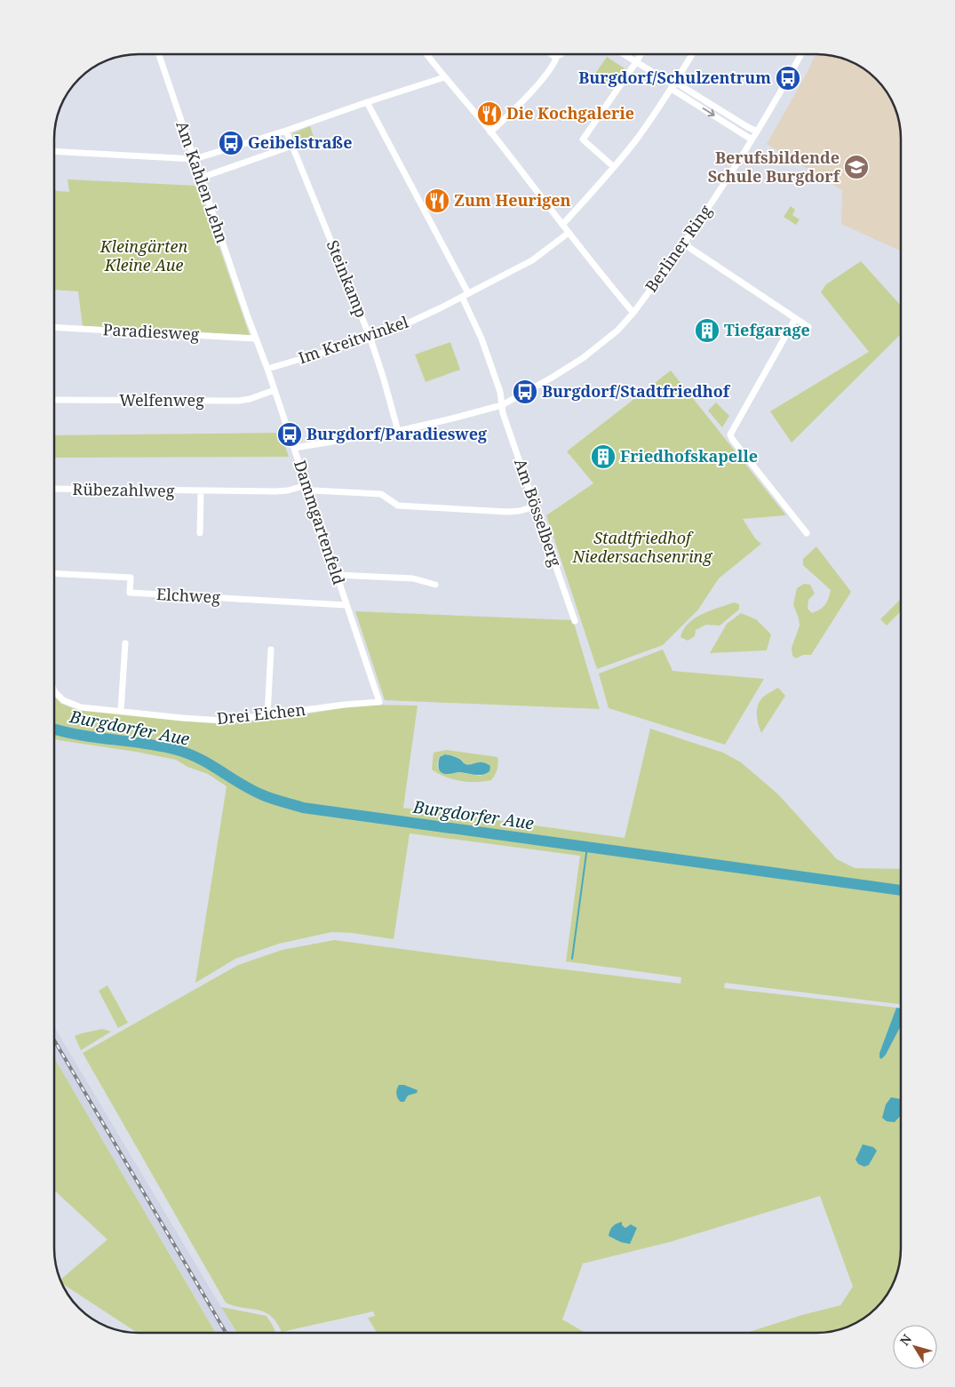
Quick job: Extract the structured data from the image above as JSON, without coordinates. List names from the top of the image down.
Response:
{
  "streets": {
    "street": [
      "Am Kahlen Lehn",
      "Berliner Ring",
      "Steinkamp",
      "Paradiesweg",
      "Im Kreitwinkel",
      "Welfenweg",
      "Rübezahlweg",
      "Am Bösselberg",
      "Dammgartenfeld",
      "Elchweg",
      "Drei Eichen"
    ]
  },
  "crossings": [
    ["Am Kahlen Lehn", "Dammgartenfeld"],
    ["Berliner Ring", "Steinkamp"],
    ["Berliner Ring", "Am Bösselberg"],
    ["Berliner Ring", "Dammgartenfeld"],
    ["Steinkamp", "Im Kreitwinkel"],
    ["Paradiesweg", "Dammgartenfeld"],
    ["Im Kreitwinkel", "Am Bösselberg"],
    ["Im Kreitwinkel", "Dammgartenfeld"],
    ["Welfenweg", "Dammgartenfeld"],
    ["Rübezahlweg", "Am Bösselberg"],
    ["Rübezahlweg", "Dammgartenfeld"],
    ["Dammgartenfeld", "Elchweg"],
    ["Dammgartenfeld", "Drei Eichen"]
  ],
  "water": ["Burgdorfer Aue"],
  "parks": ["Kleingärten Kleine Aue", "Stadtfriedhof Niedersachsenring"],
  "places": {
    "bus stop": [
      "Burgdorf/Schulzentrum",
      "Geibelstraße",
      "Burgdorf/Stadtfriedhof",
      "Burgdorf/Paradiesweg"
    ],
    "restaurant": ["Die Kochgalerie", "Zum Heurigen"],
    "school or university": ["Berufsbildende Schule Burgdorf"],
    "building": ["Tiefgarage", "Friedhofskapelle"]
  },
  "north": "top left"
}
